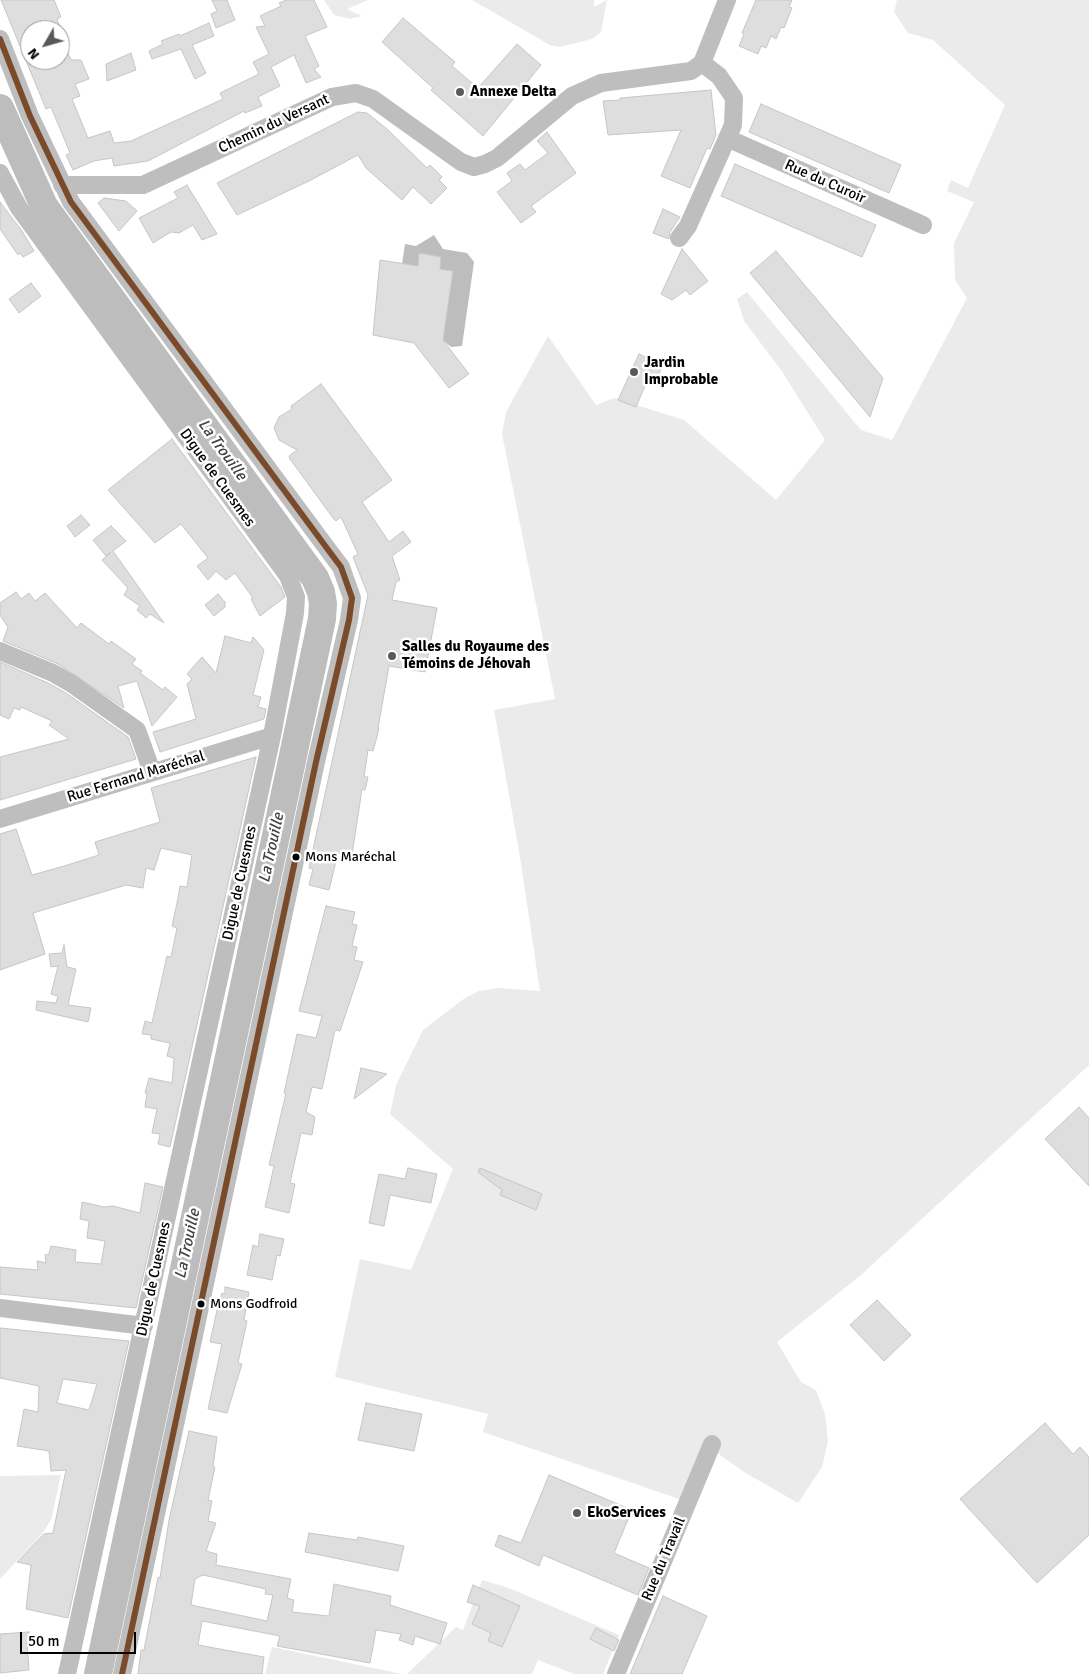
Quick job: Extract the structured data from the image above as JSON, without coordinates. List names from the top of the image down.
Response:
{
  "streets": {
    "street": [
      "Chemin du Versant",
      "Rue du Curoir",
      "Digue de Cuesmes",
      "Rue Fernand Maréchal",
      "Rue du Travail"
    ]
  },
  "crossings": [
    ["Digue de Cuesmes", "Rue Fernand Maréchal"]
  ],
  "water": ["La Trouille"],
  "places": [
    "Annexe Delta",
    "Jardin Improbable",
    "Salles du Royaume des Témoins de Jéhovah",
    "Mons Maréchal",
    "Mons Godfroid",
    "EkoServices"
  ],
  "scale_bar": "50 m",
  "north": "bottom left"
}
